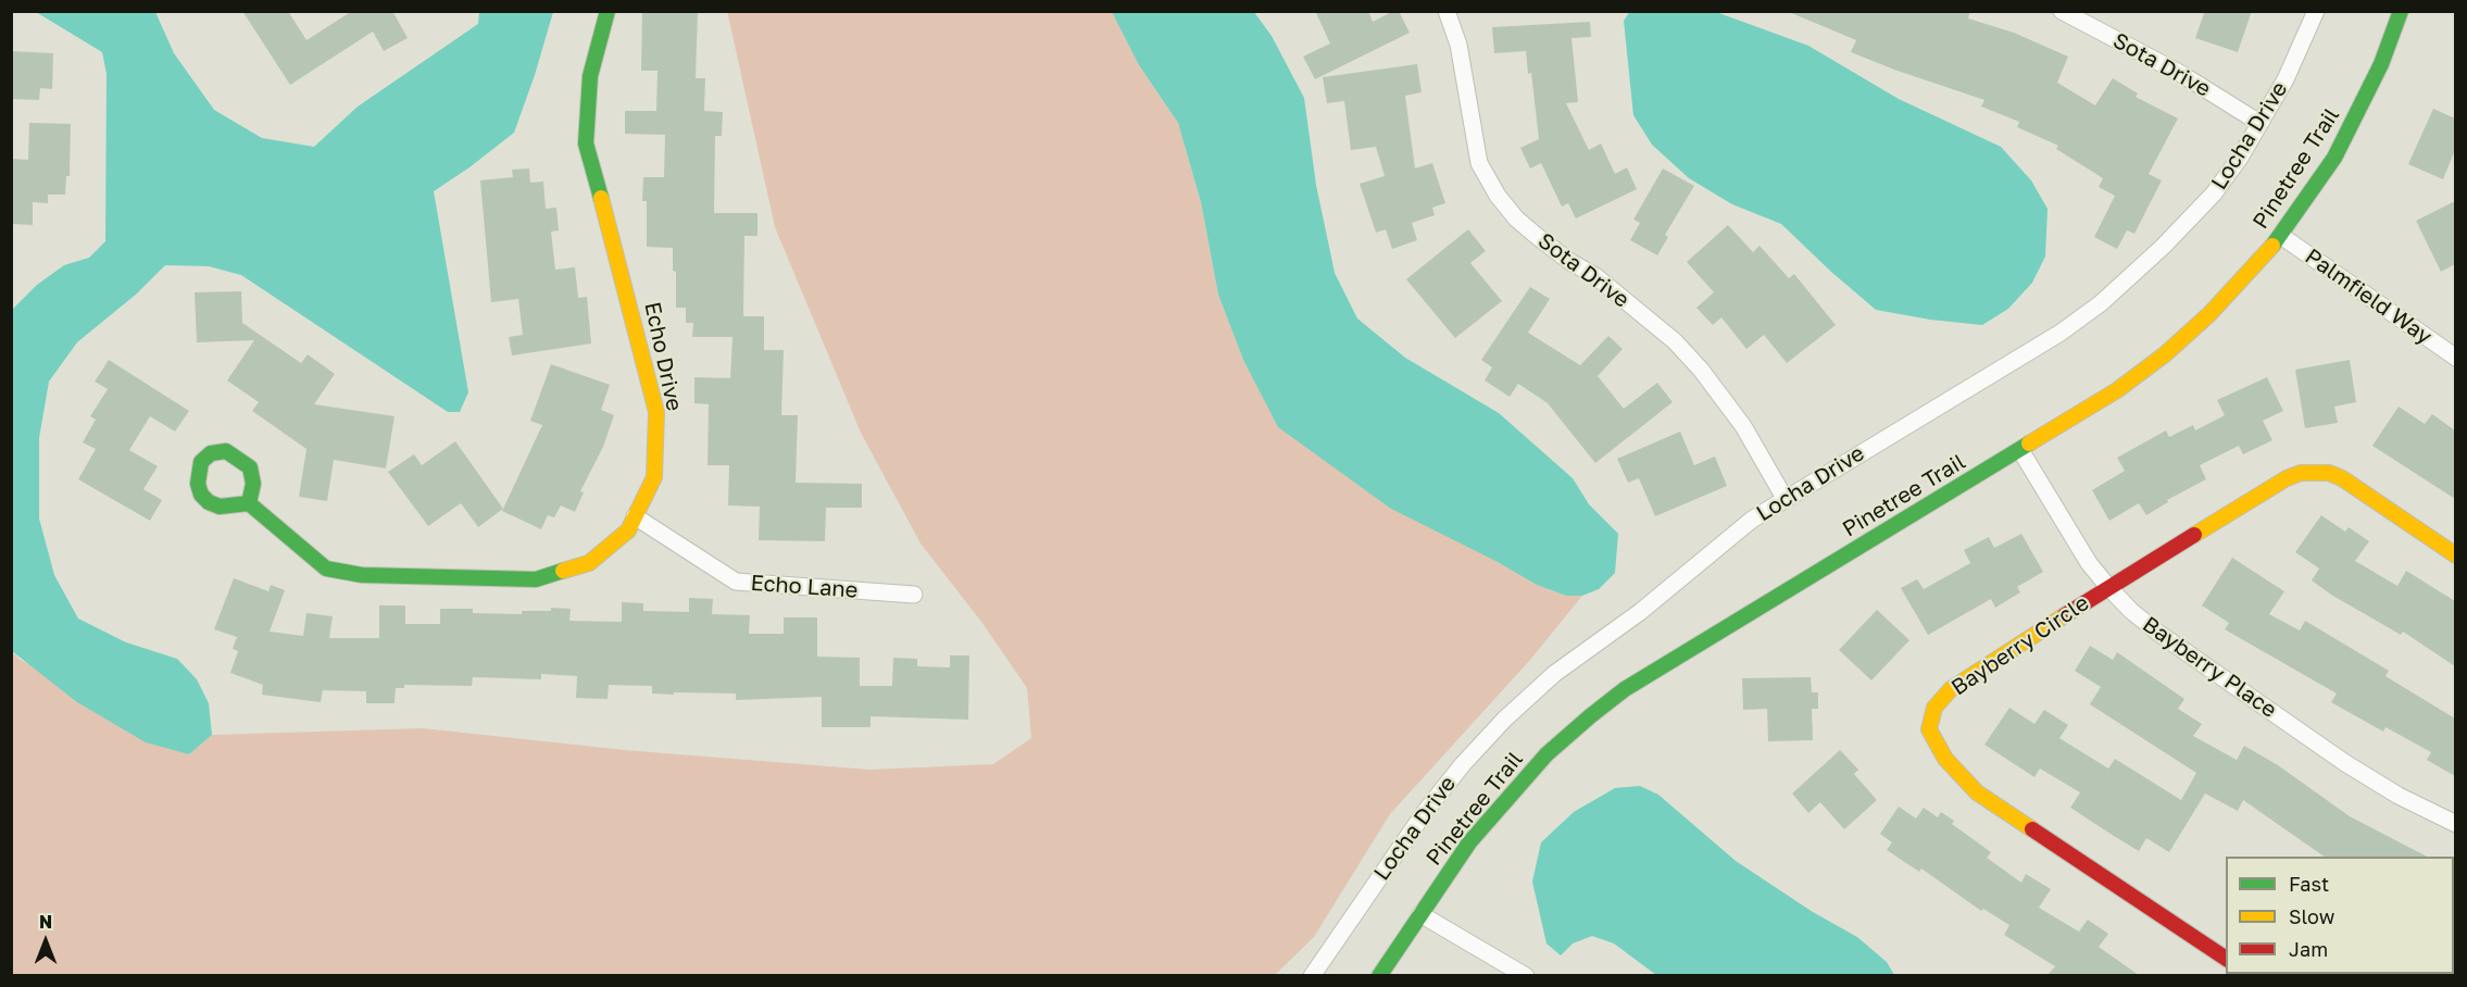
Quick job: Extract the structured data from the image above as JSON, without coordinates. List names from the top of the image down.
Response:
{
  "streets": {
    "street": [
      "Sota Drive",
      "Locha Drive",
      "Pinetree Trail",
      "Palmfield Way",
      "Echo Drive",
      "Echo Lane",
      "Bayberry Circle",
      "Bayberry Place"
    ]
  },
  "crossings": [
    ["Sota Drive", "Locha Drive"],
    ["Pinetree Trail", "Palmfield Way"],
    ["Pinetree Trail", "Bayberry Place"],
    ["Echo Drive", "Echo Lane"],
    ["Bayberry Circle", "Bayberry Place"]
  ],
  "legend": ["Fast", "Slow", "Jam"],
  "north": "top"
}
